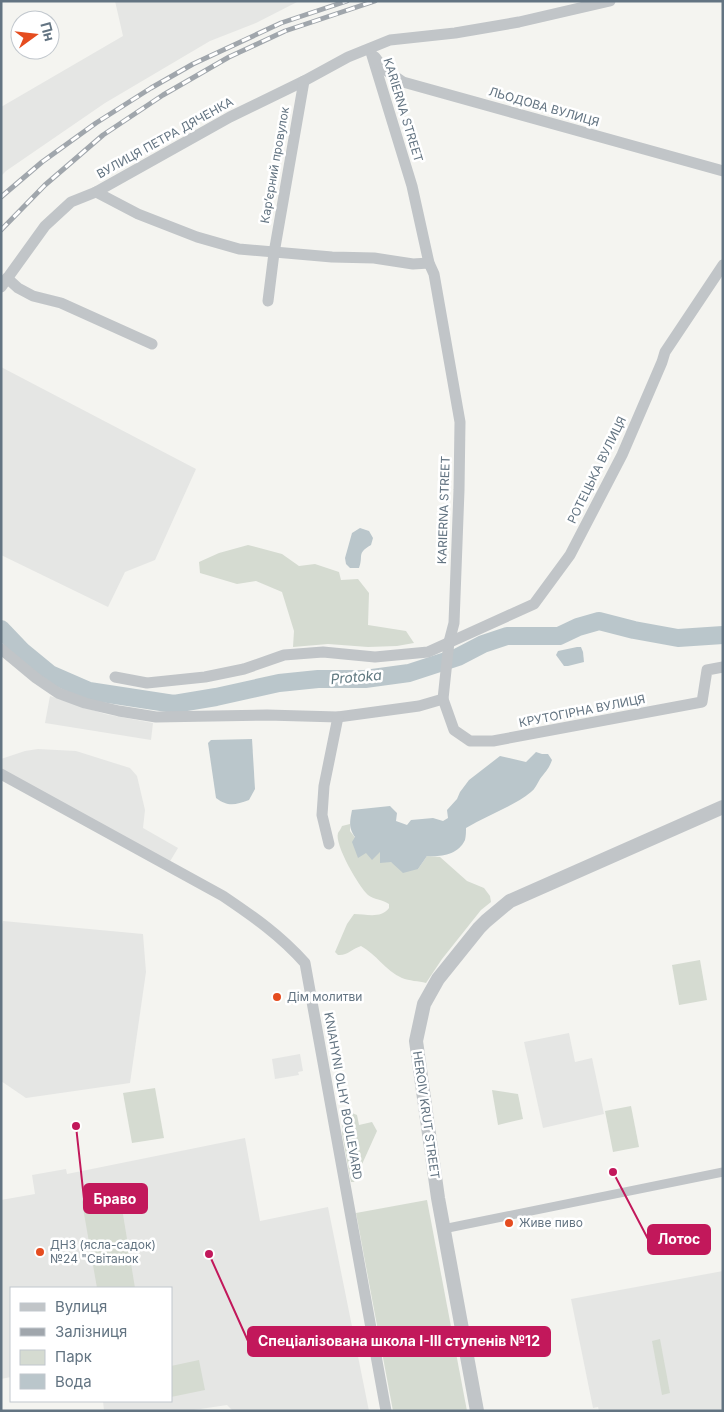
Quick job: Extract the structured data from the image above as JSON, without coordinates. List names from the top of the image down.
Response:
{
  "streets": {
    "street": [
      "ЛЬОДОВА ВУЛИЦЯ",
      "KARIERNA STREET",
      "ВУЛИЦЯ ПЕТРА ДЯЧЕНКА",
      "Карʼєрний провулок",
      "РОТЕЦЬКА ВУЛИЦЯ",
      "КРУТОГІРНА ВУЛИЦЯ",
      "KNIAHYNI OLHY BOULEVARD",
      "HEROIV KRUT STREET"
    ]
  },
  "crossings": [
    ["ЛЬОДОВА ВУЛИЦЯ", "KARIERNA STREET"],
    ["ЛЬОДОВА ВУЛИЦЯ", "ВУЛИЦЯ ПЕТРА ДЯЧЕНКА"],
    ["KARIERNA STREET", "ВУЛИЦЯ ПЕТРА ДЯЧЕНКА"],
    ["KARIERNA STREET", "РОТЕЦЬКА ВУЛИЦЯ"],
    ["KARIERNA STREET", "КРУТОГІРНА ВУЛИЦЯ"],
    ["ВУЛИЦЯ ПЕТРА ДЯЧЕНКА", "Карʼєрний провулок"]
  ],
  "water": ["Protoka"],
  "places": [
    "Дім молитви",
    "Браво",
    "Лотос",
    "Живе пиво",
    "ДНЗ (ясла-садок) №24 \"Світанок",
    "Спеціалізована школа І-ІІІ ступенів №12"
  ],
  "legend": [
    "Вулиця",
    "Залізниця",
    "Парк",
    "Вода"
  ],
  "north": "right"
}
